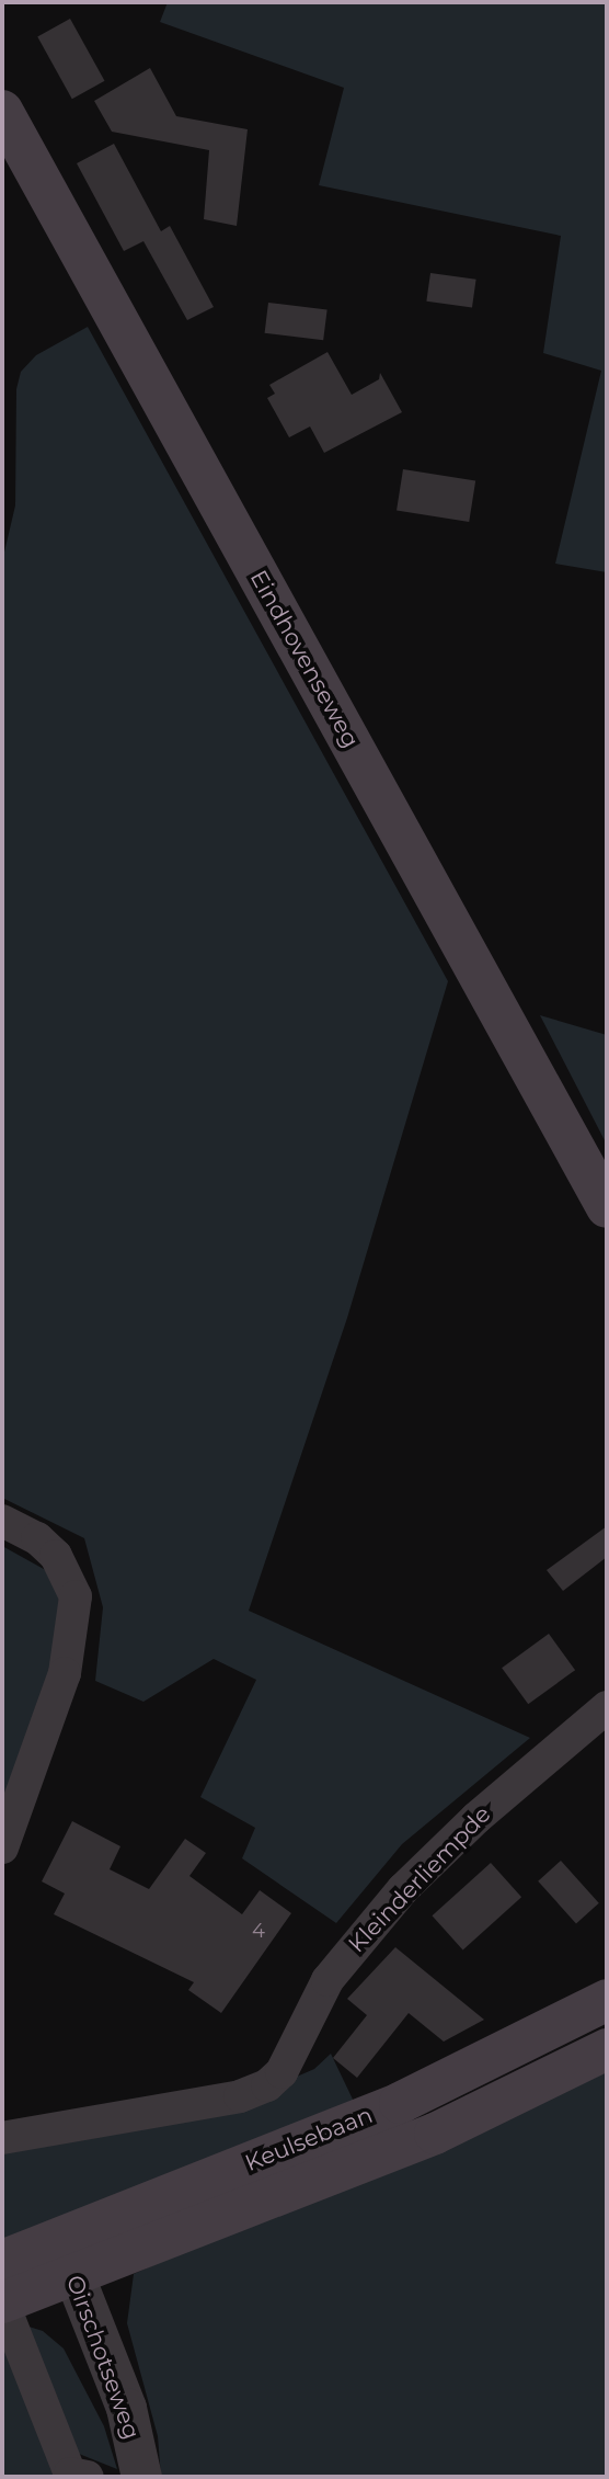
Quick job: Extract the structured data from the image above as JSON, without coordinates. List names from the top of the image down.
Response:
{
  "streets": {
    "main road": ["Eindhovenseweg", "Keulsebaan"],
    "street": ["Kleinderliempde", "Oirschotseweg"]
  },
  "crossings": [
    ["Keulsebaan", "Oirschotseweg"]
  ],
  "house_numbers": ["4"]
}
